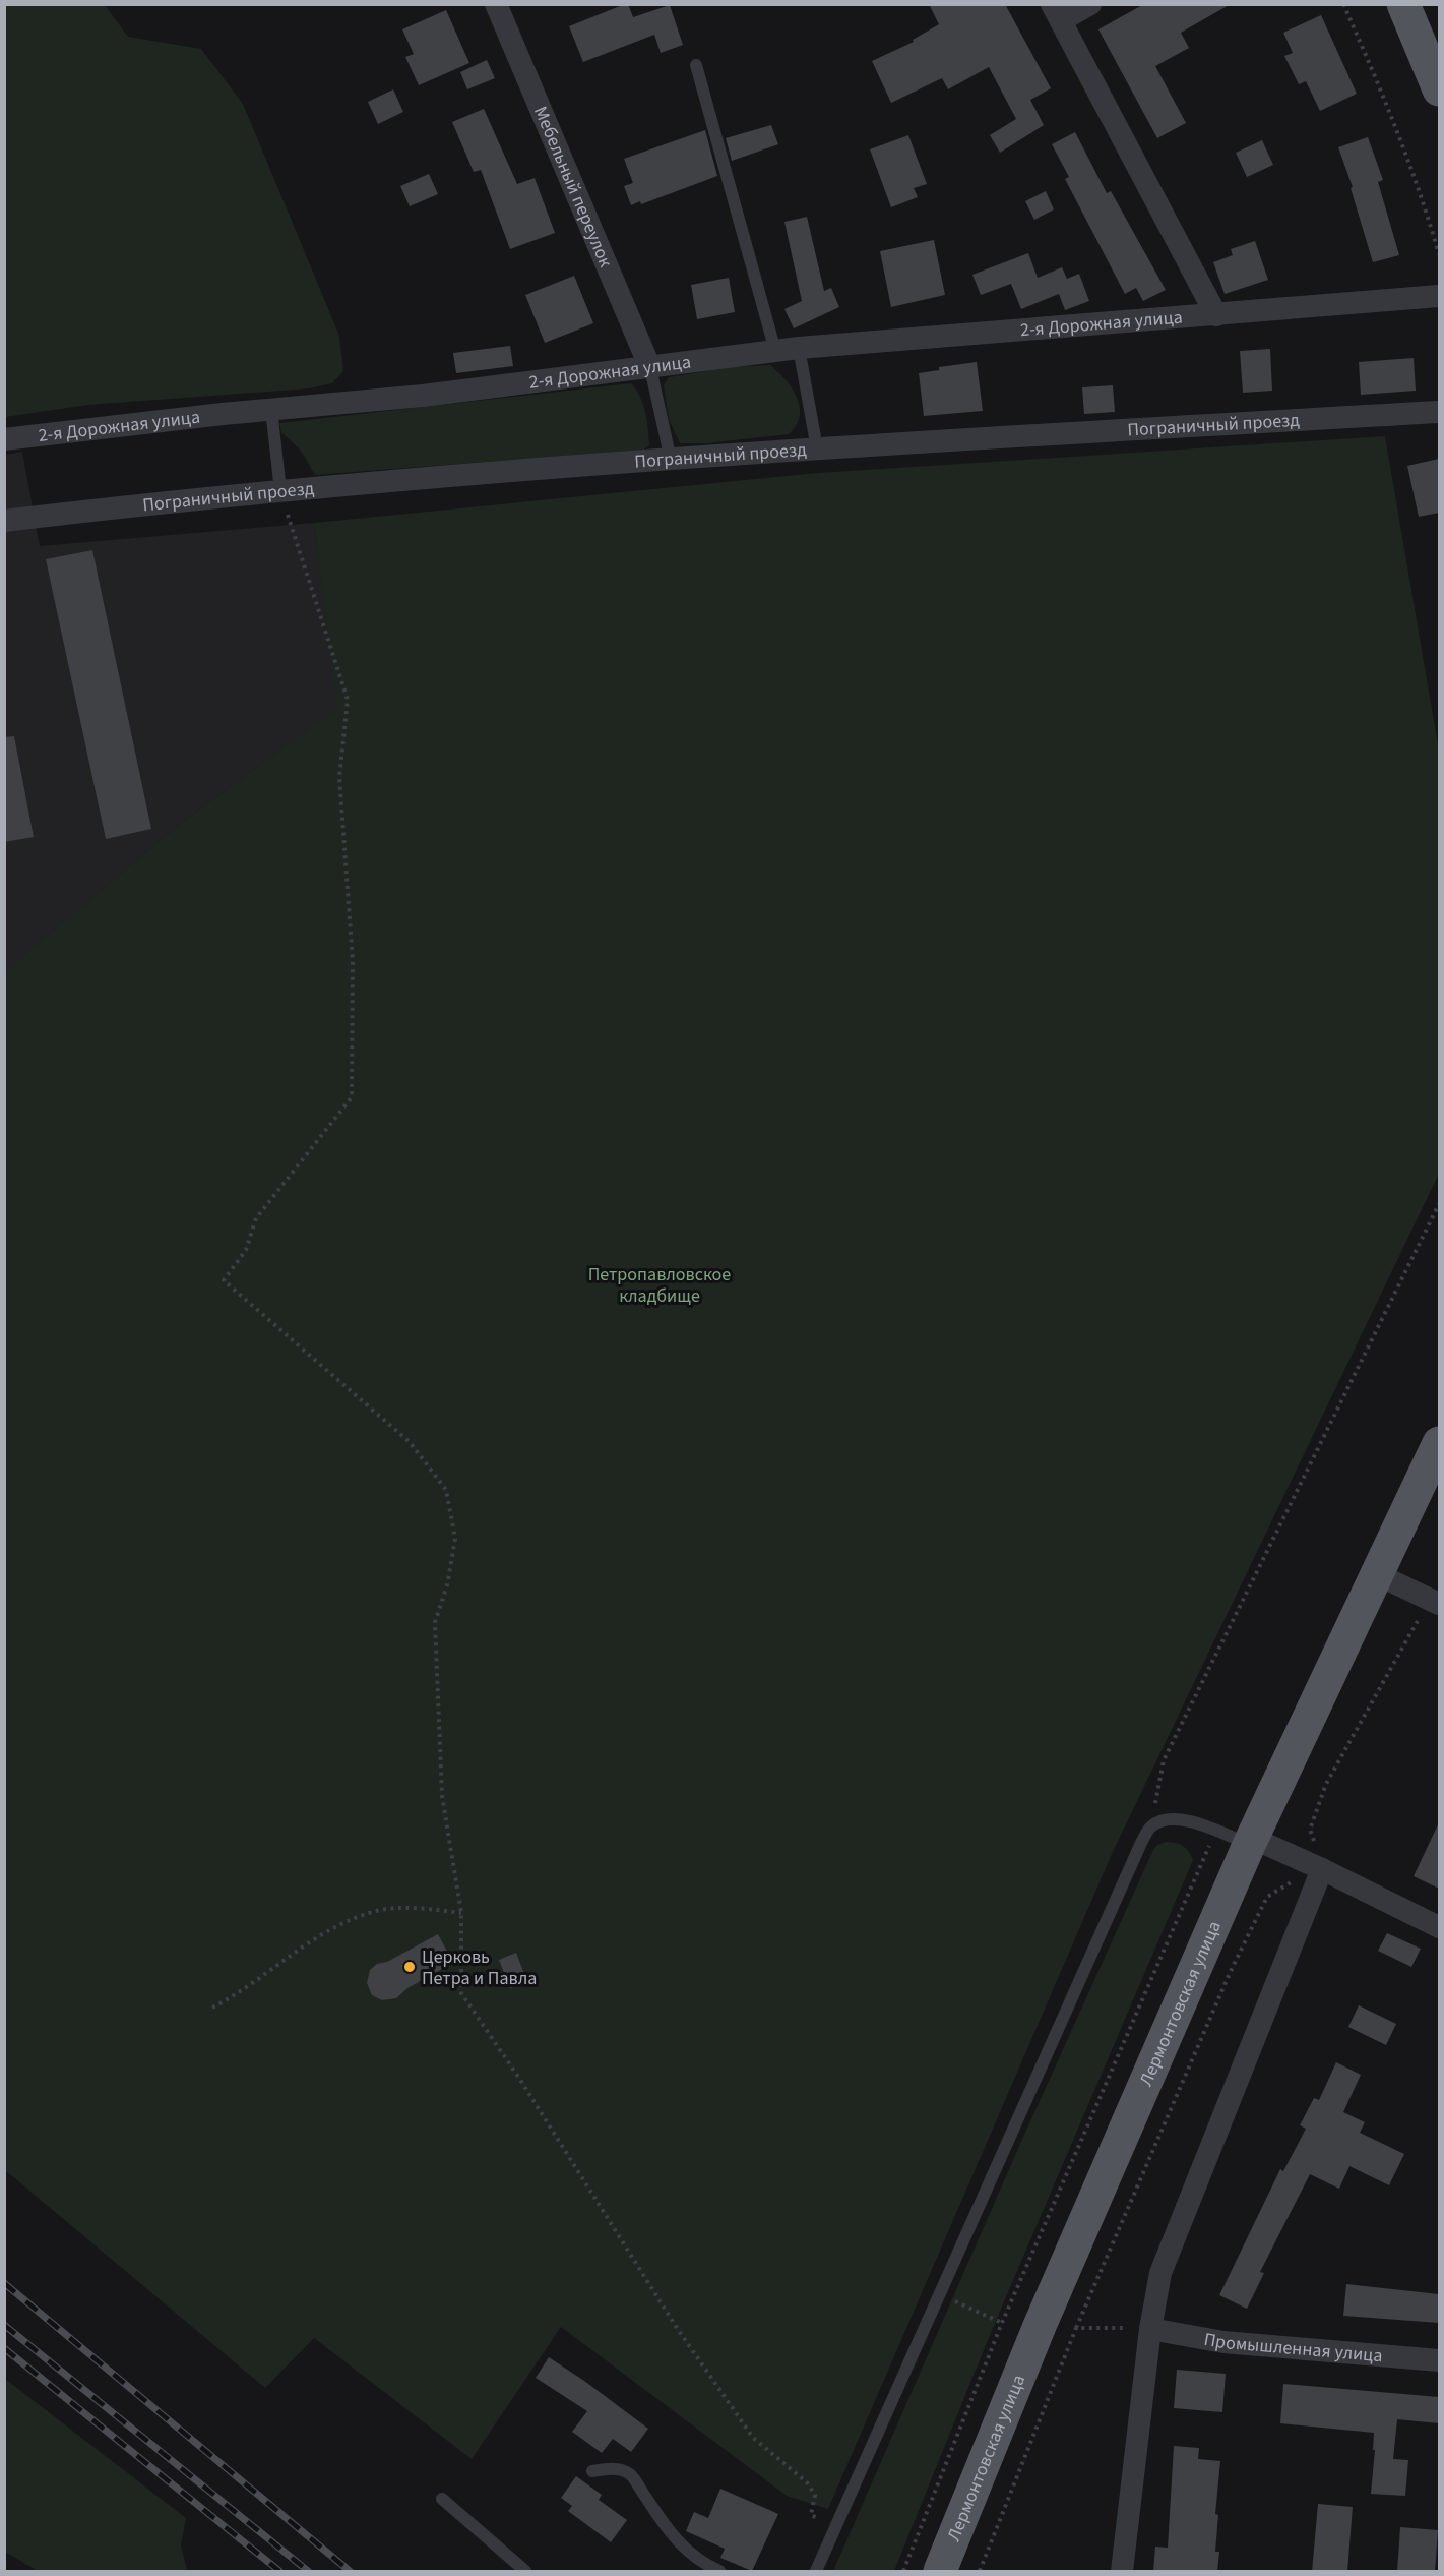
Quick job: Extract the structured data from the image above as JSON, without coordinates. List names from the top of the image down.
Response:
{
  "streets": {
    "main road": ["Лермонтовская улица"],
    "street": [
      "Мебельный переулок",
      "2-я Дорожная улица",
      "Пограничный проезд",
      "Промышленная улица"
    ]
  },
  "crossings": [
    ["Мебельный переулок", "2-я Дорожная улица"]
  ],
  "parks": ["Петропавловское кладбище"],
  "places": ["Церковь Петра и Павла"]
}
